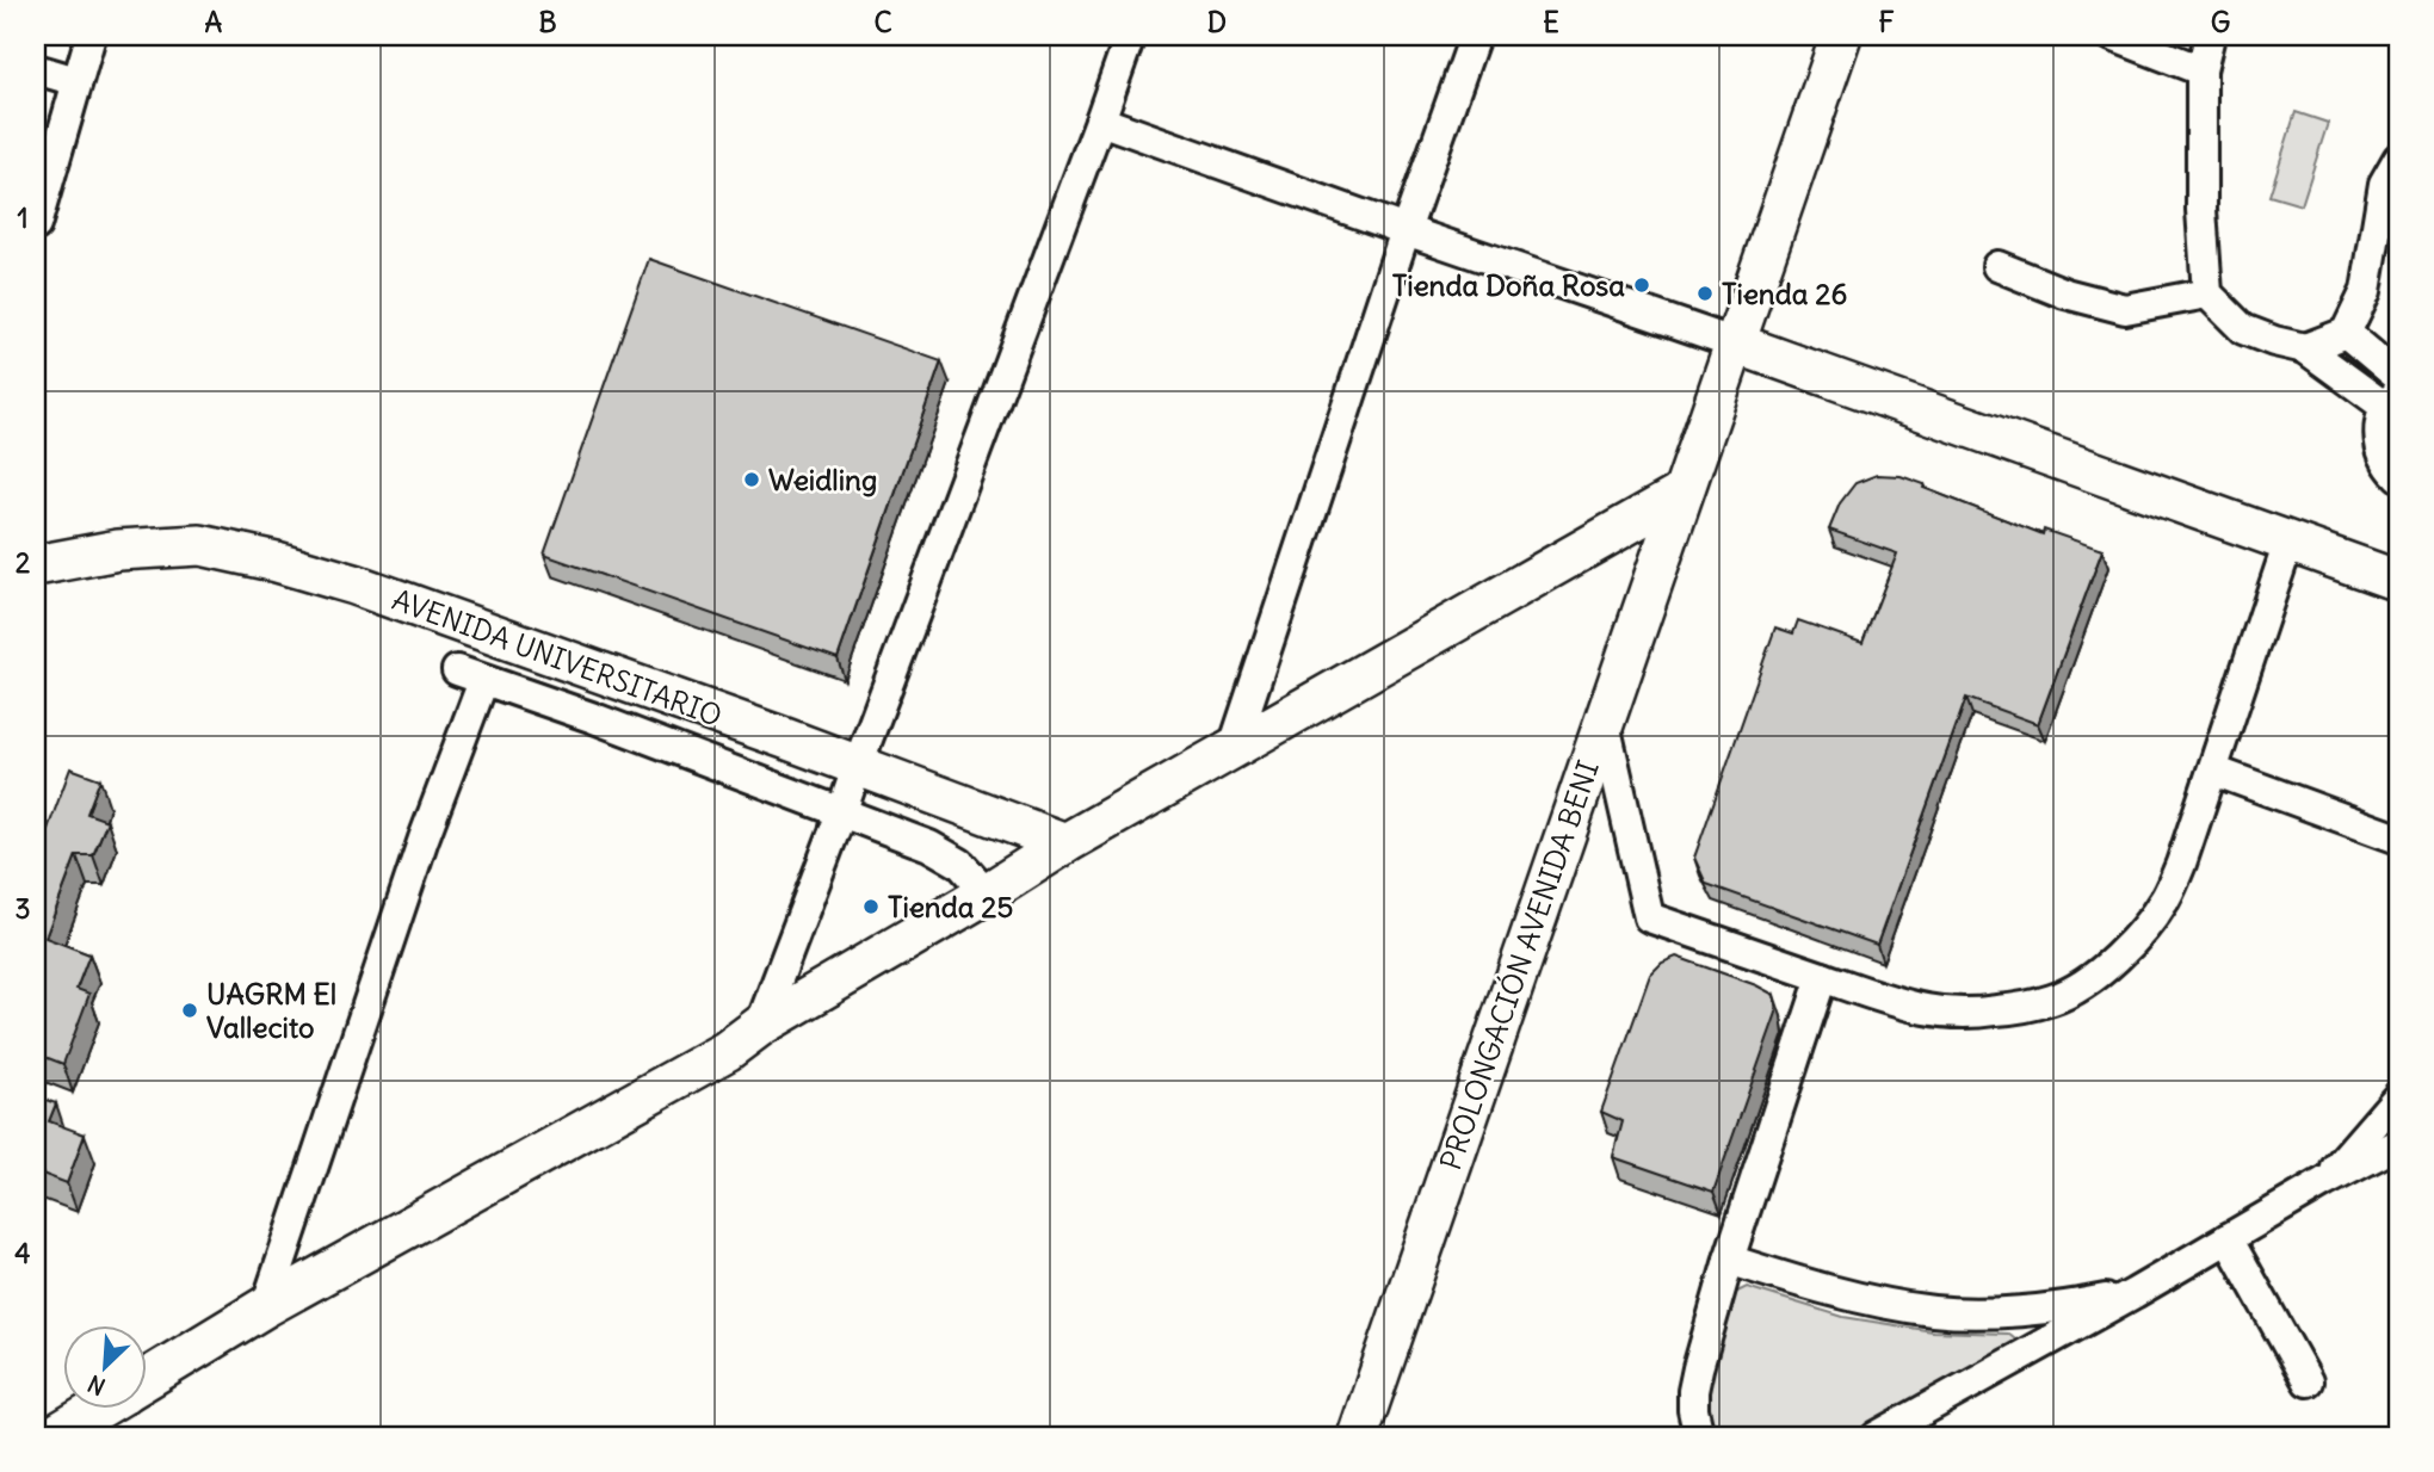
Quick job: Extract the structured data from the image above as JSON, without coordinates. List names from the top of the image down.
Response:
{
  "streets": {
    "street": ["AVENIDA UNIVERSITARIO", "PROLONGACIÓN AVENIDA BENI"]
  },
  "places": [
    "Tienda Doña Rosa",
    "Tienda 26",
    "Weidling",
    "Tienda 25",
    "UAGRM El Vallecito"
  ],
  "north": "bottom left",
  "grid": {
    "columns": [
      "A",
      "B",
      "C",
      "D",
      "E",
      "F",
      "G"
    ],
    "rows": [
      "1",
      "2",
      "3",
      "4"
    ]
  }
}
